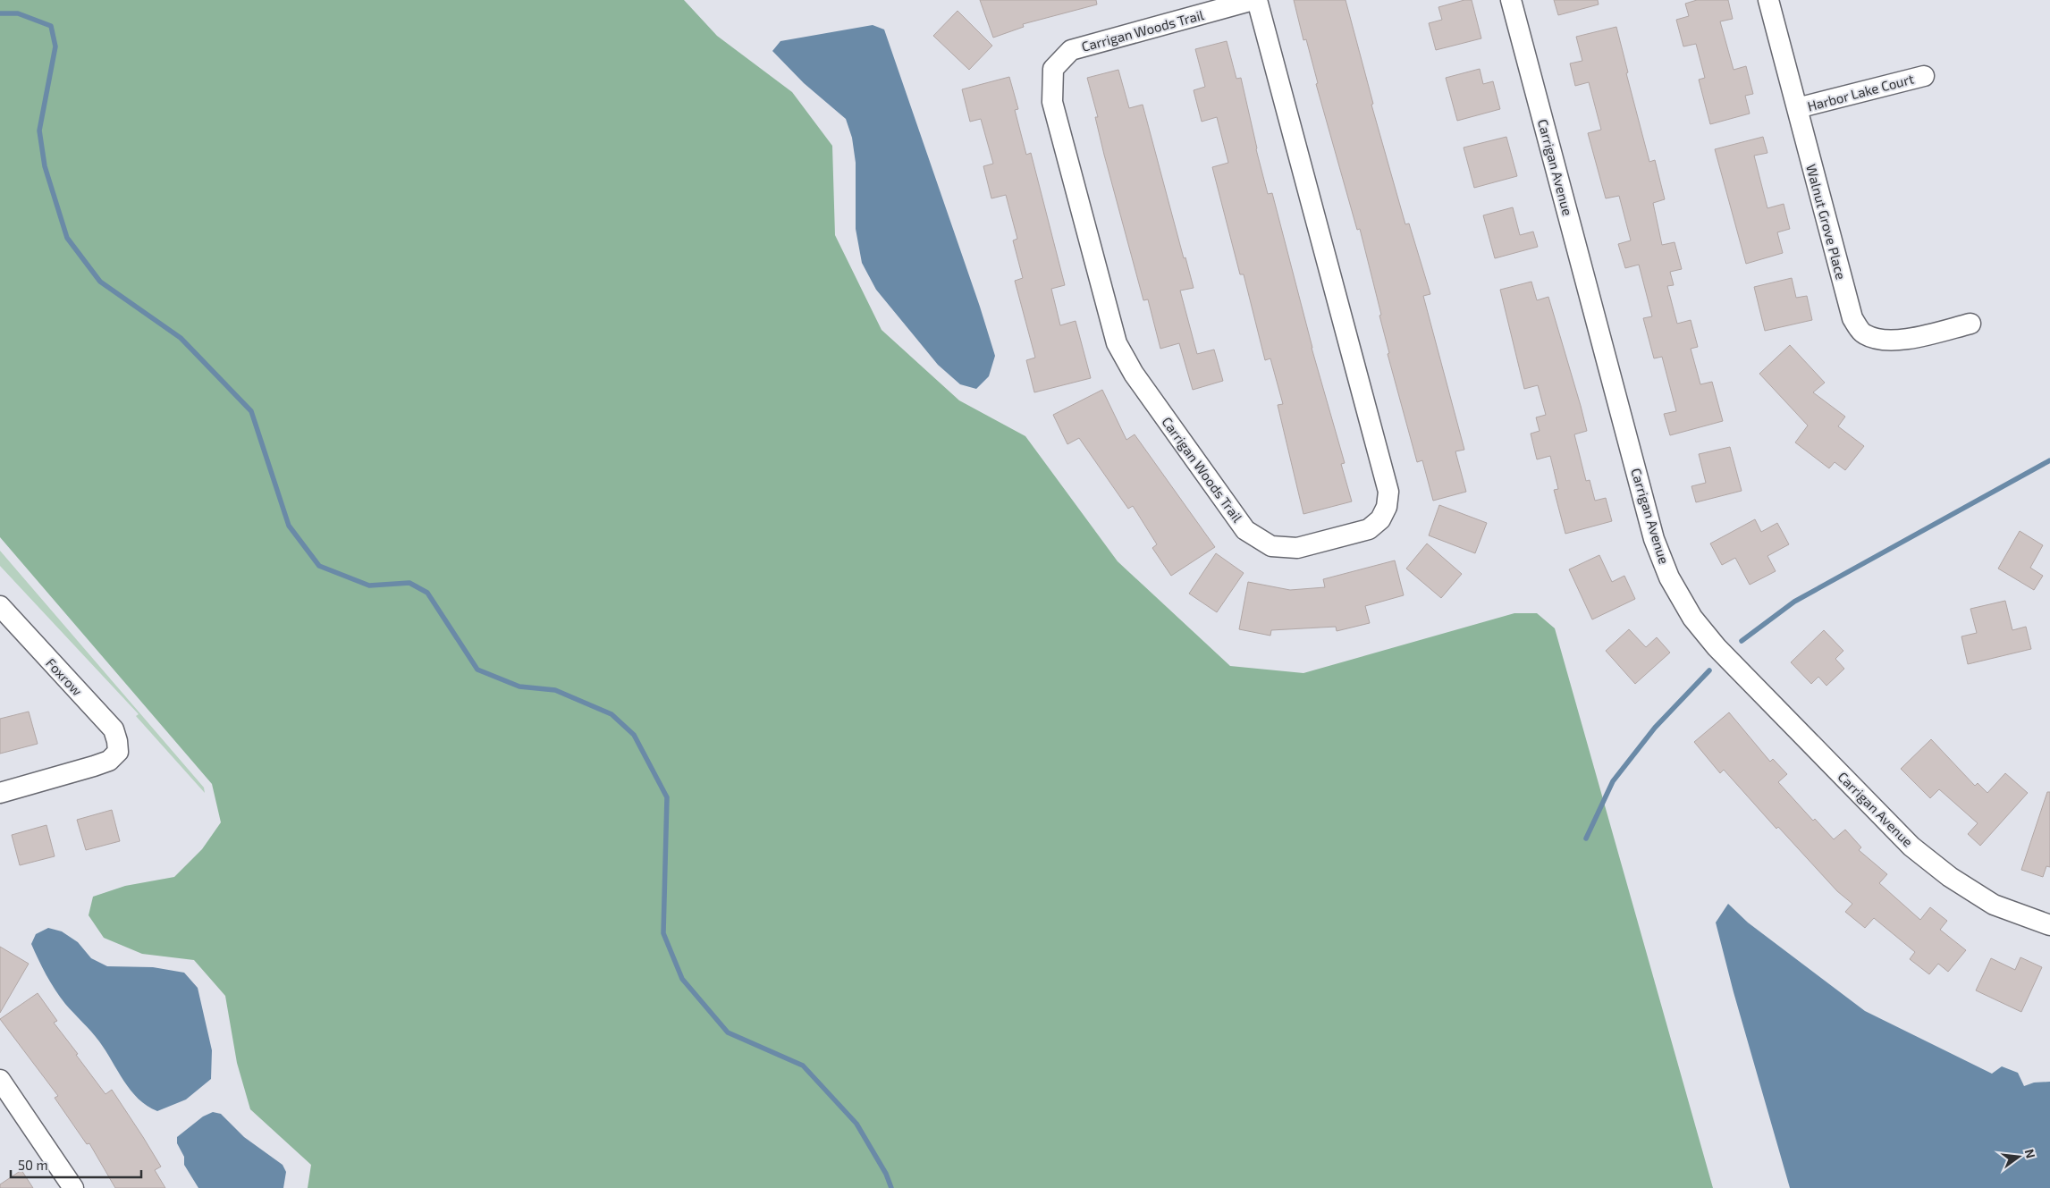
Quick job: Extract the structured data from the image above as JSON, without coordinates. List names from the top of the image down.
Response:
{
  "streets": {
    "street": [
      "Carrigan Woods Trail",
      "Harbor Lake Court",
      "Carrigan Avenue",
      "Walnut Grove Place",
      "Foxrow"
    ]
  },
  "crossings": [
    ["Harbor Lake Court", "Walnut Grove Place"]
  ],
  "scale_bar": "50 m",
  "north": "right"
}
